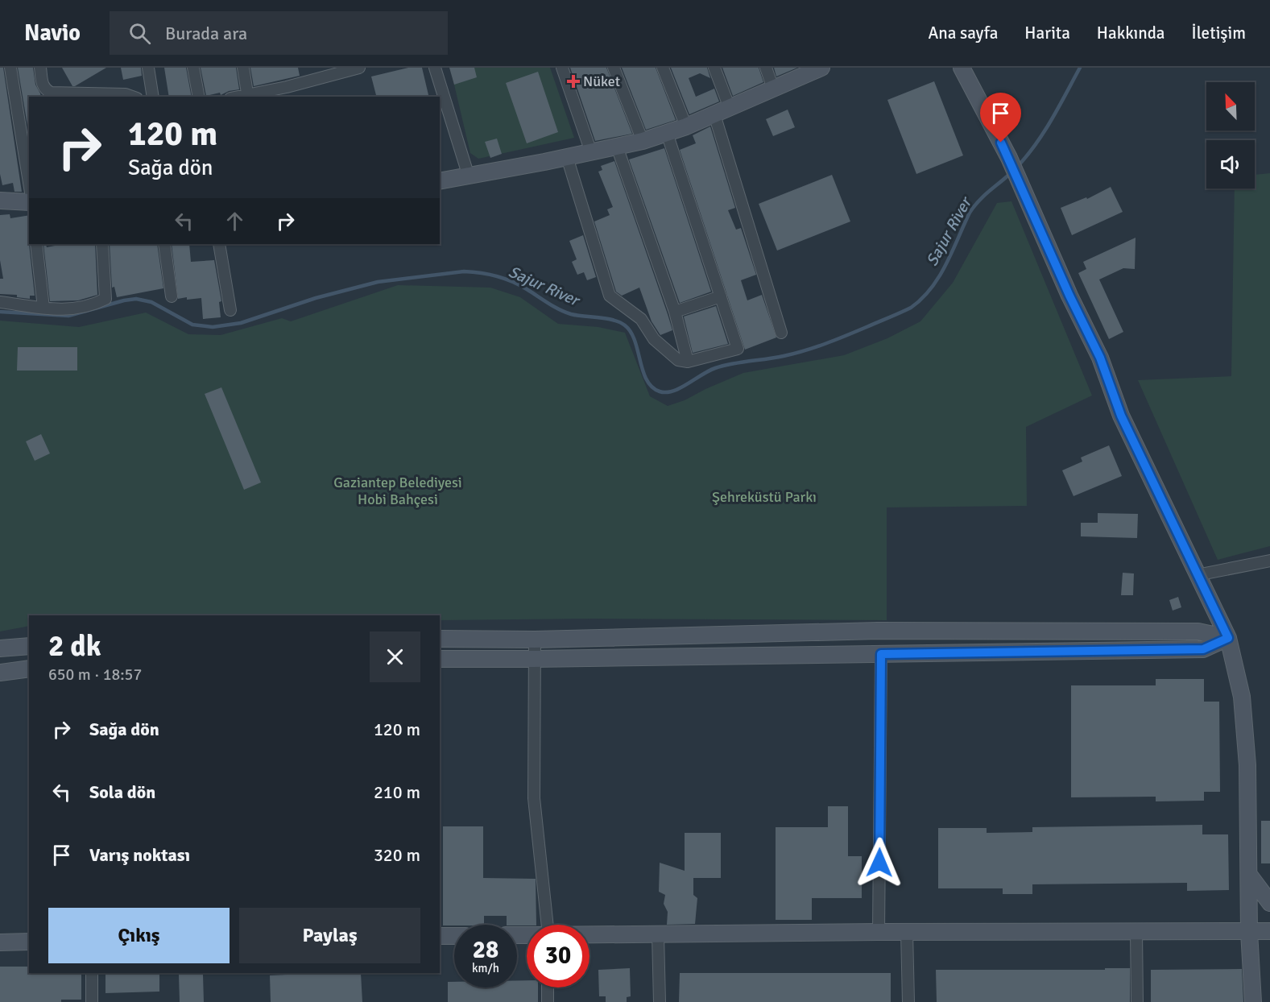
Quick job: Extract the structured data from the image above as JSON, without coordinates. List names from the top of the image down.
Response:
{
  "water": ["Sajur River"],
  "parks": ["Gaziantep Belediyesi Hobi Bahçesi", "Şehreküstü Parkı"],
  "places": {
    "health": ["Nüket"]
  },
  "north": "top left",
  "page": {
    "header": "Navio",
    "search": "Burada ara",
    "nav": [
      "Ana sayfa",
      "Harita",
      "Hakkında",
      "İletişim"
    ],
    "turn": ["120 m", "Sağa dön"],
    "heading": ["2 dk", "650 m · 18:57"],
    "list": [
      {
        "name": "Sağa dön",
        "value": "120 m"
      },
      {
        "name": "Sola dön",
        "value": "210 m"
      },
      {
        "name": "Varış noktası",
        "value": "320 m"
      }
    ],
    "buttons": ["Çıkış", "Paylaş"],
    "speed": "28 km/h",
    "limit": "30"
  }
}
